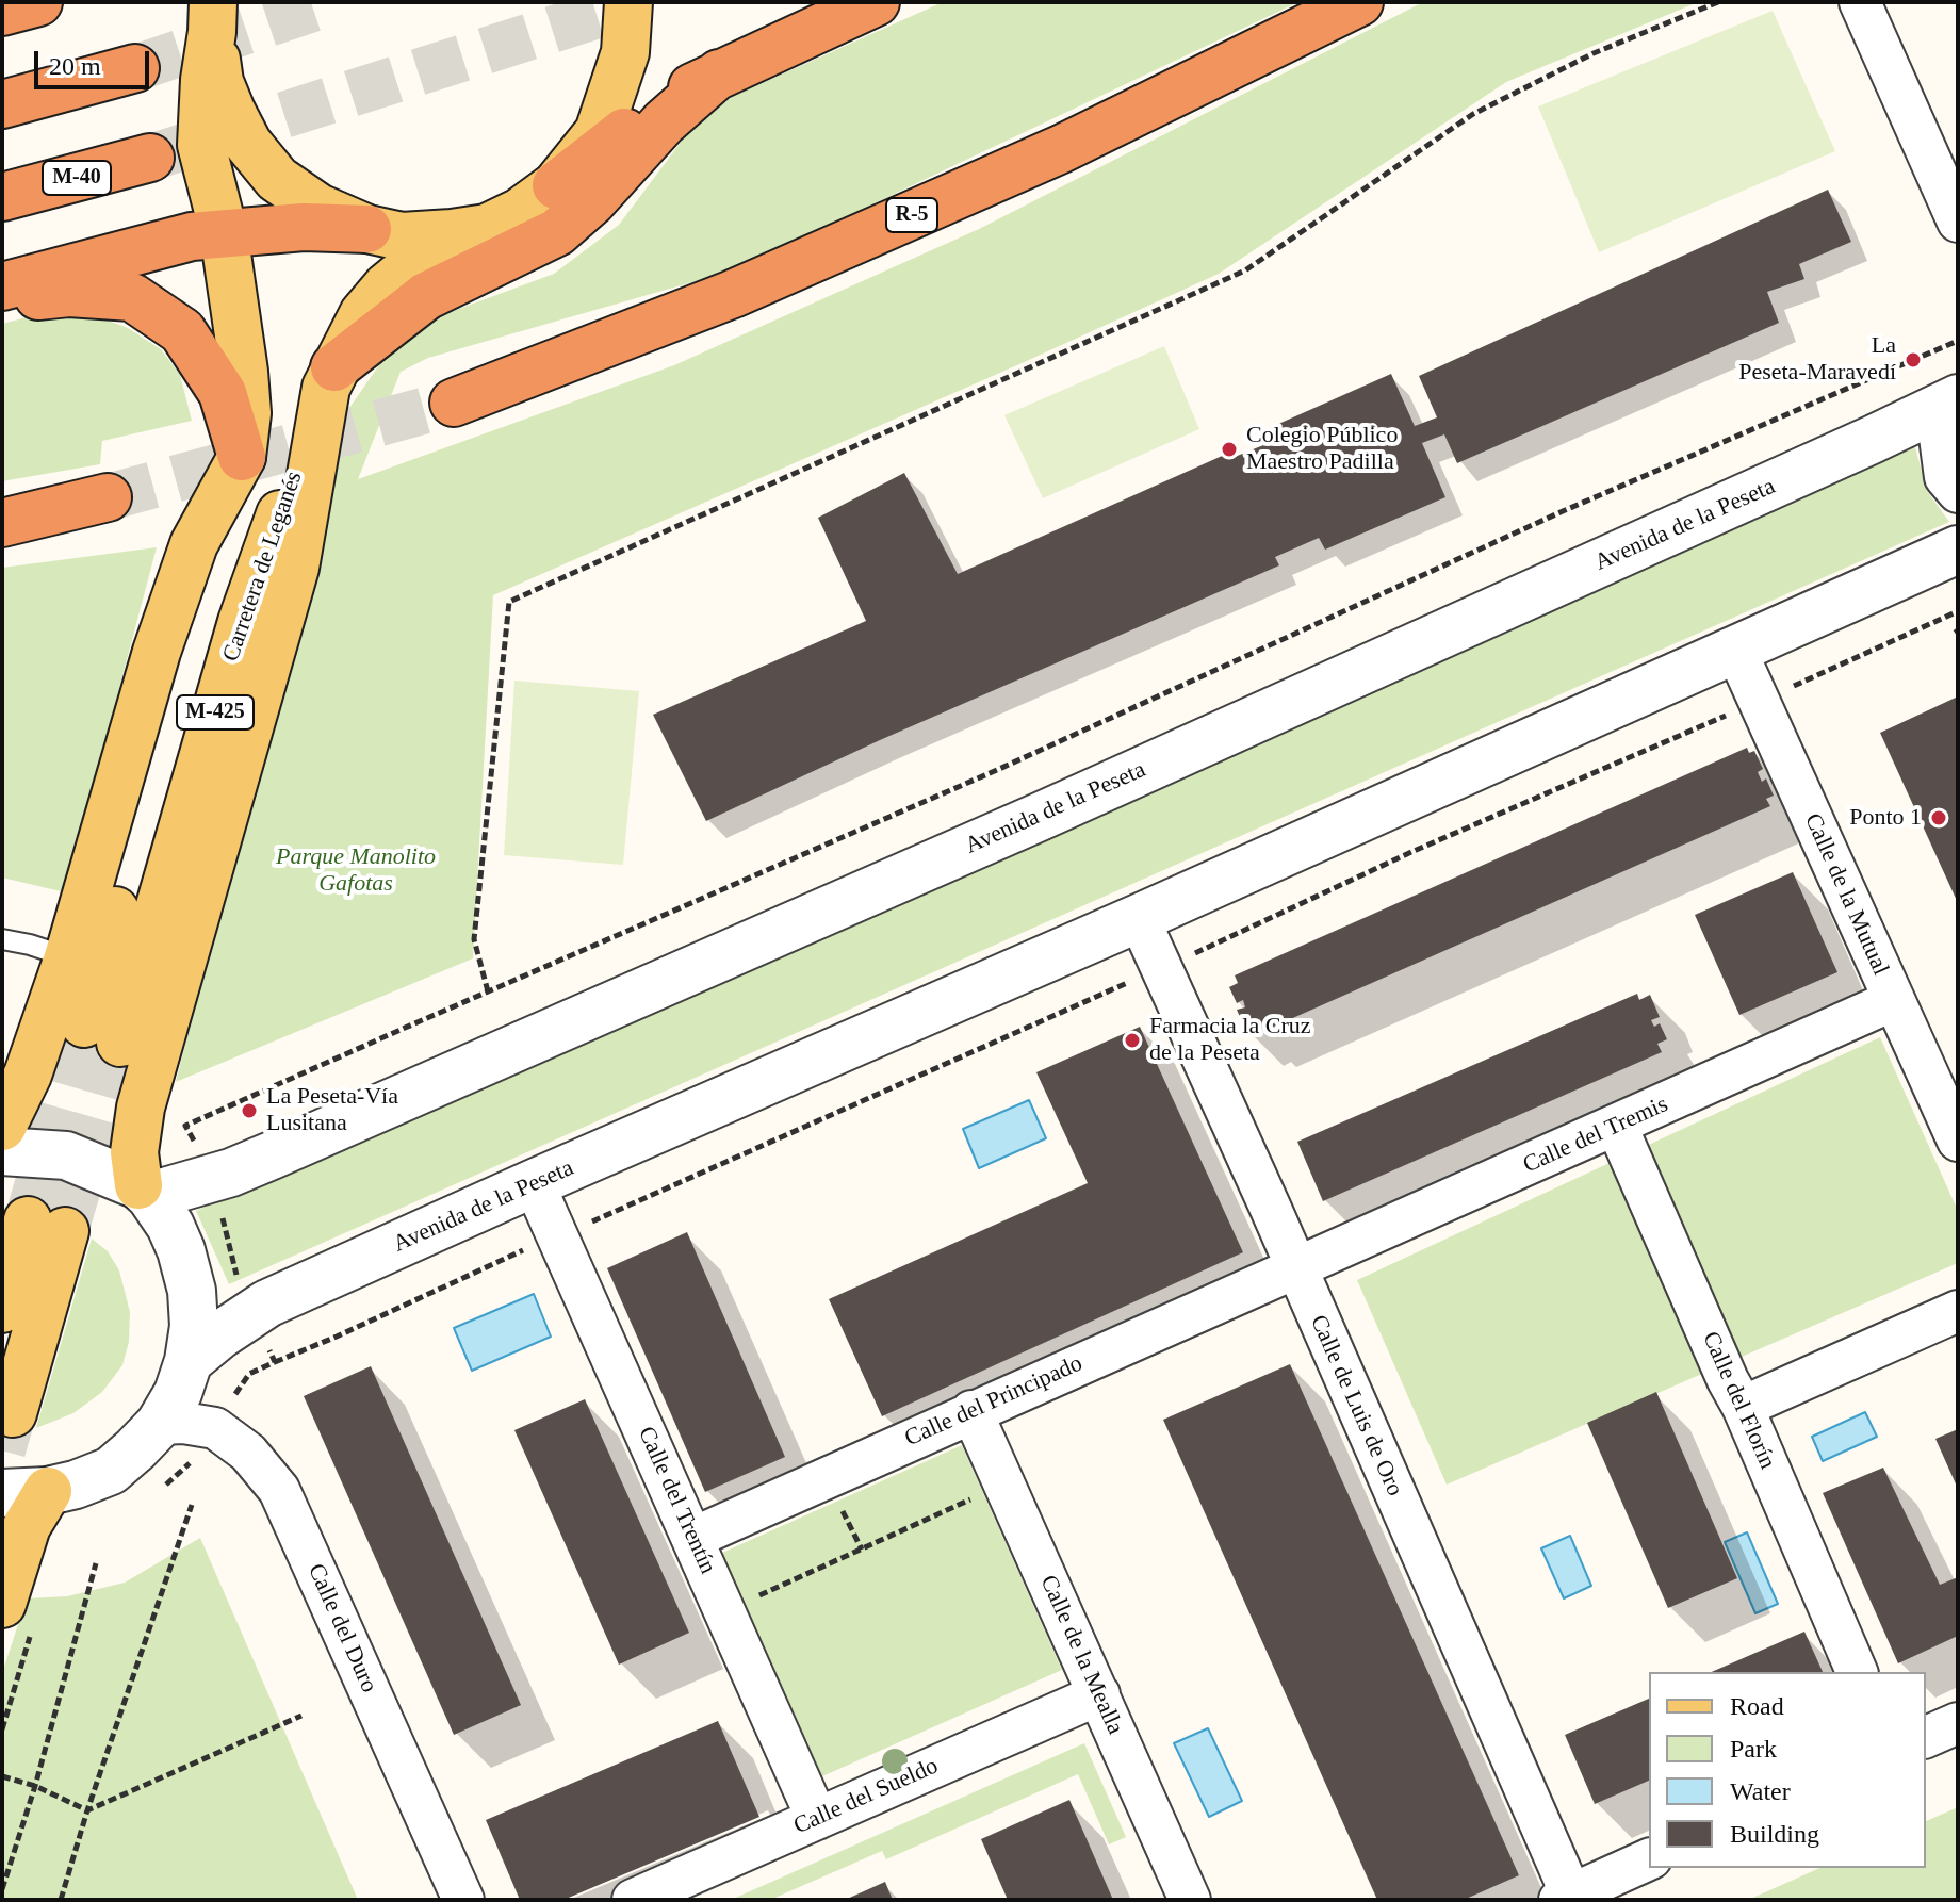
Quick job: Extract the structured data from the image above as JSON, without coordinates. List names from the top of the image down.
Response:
{
  "streets": {
    "highway": ["M-40", "R-5", "M-425"],
    "main road": ["Carretera de Leganés"],
    "street": [
      "Avenida de la Peseta",
      "Calle de la Mutual",
      "Calle del Tremis",
      "Calle del Florín",
      "Calle del Principado",
      "Calle de Luis de Oro",
      "Calle del Trentín",
      "Calle del Duro",
      "Calle de la Mealla",
      "Calle del Sueldo"
    ]
  },
  "crossings": [
    ["Avenida de la Peseta", "Calle de la Mutual"],
    ["Avenida de la Peseta", "Calle de Luis de Oro"],
    ["Avenida de la Peseta", "Calle del Trentín"],
    ["Carretera de Leganés", "M-425"],
    ["Calle de la Mutual", "Calle del Tremis"],
    ["Calle del Tremis", "Calle del Florín"],
    ["Calle del Tremis", "Calle del Principado"],
    ["Calle del Tremis", "Calle de Luis de Oro"],
    ["Calle del Principado", "Calle de Luis de Oro"],
    ["Calle del Principado", "Calle del Trentín"],
    ["Calle del Principado", "Calle de la Mealla"],
    ["Calle del Trentín", "Calle del Sueldo"],
    ["Calle de la Mealla", "Calle del Sueldo"]
  ],
  "parks": ["Parque Manolito Gafotas"],
  "places": [
    "La Peseta-Maravedí",
    "Colegio Público Maestro Padilla",
    "Ponto 1",
    "Farmacia la Cruz de la Peseta",
    "La Peseta-Vía Lusitana"
  ],
  "legend": [
    "Road",
    "Park",
    "Water",
    "Building"
  ],
  "scale_bar": "20 m"
}
